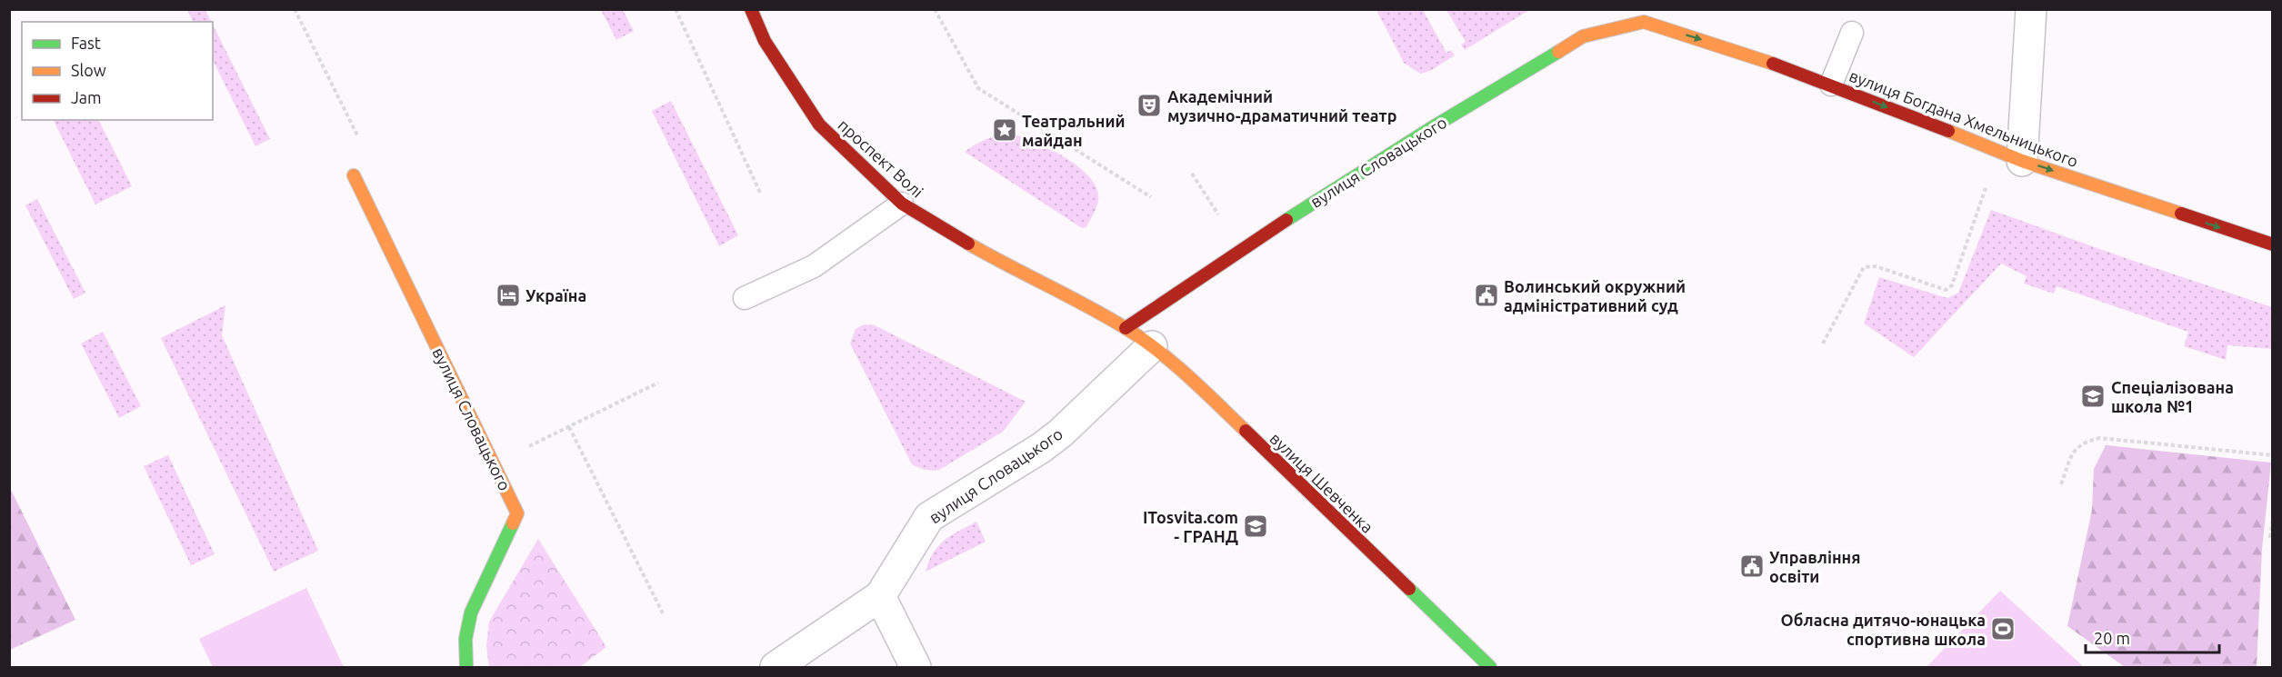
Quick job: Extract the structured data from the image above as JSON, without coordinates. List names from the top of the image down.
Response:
{
  "streets": {
    "main road": [
      "вулиця Богдана Хмельницького",
      "проспект Волі",
      "вулиця Словацького",
      "вулиця Шевченка"
    ]
  },
  "crossings": [
    ["вулиця Богдана Хмельницького", "вулиця Словацького"],
    ["проспект Волі", "вулиця Словацького"],
    ["проспект Волі", "вулиця Шевченка"],
    ["вулиця Словацького", "вулиця Шевченка"]
  ],
  "one_way": ["вулиця Богдана Хмельницького"],
  "places": {
    "theatre": ["Академічний музично-драматичний театр"],
    "place": ["Театральний майдан"],
    "hotel": ["Україна"],
    "public building": ["Волинський окружний адміністративний суд", "Управління освіти"],
    "school or university": ["Спеціалізована школа №1", "ITosvita.com - ГРАНД"],
    "sports": ["Обласна дитячо-юнацька спортивна школа"]
  },
  "legend": ["Fast", "Slow", "Jam"],
  "scale_bar": "20 m"
}
